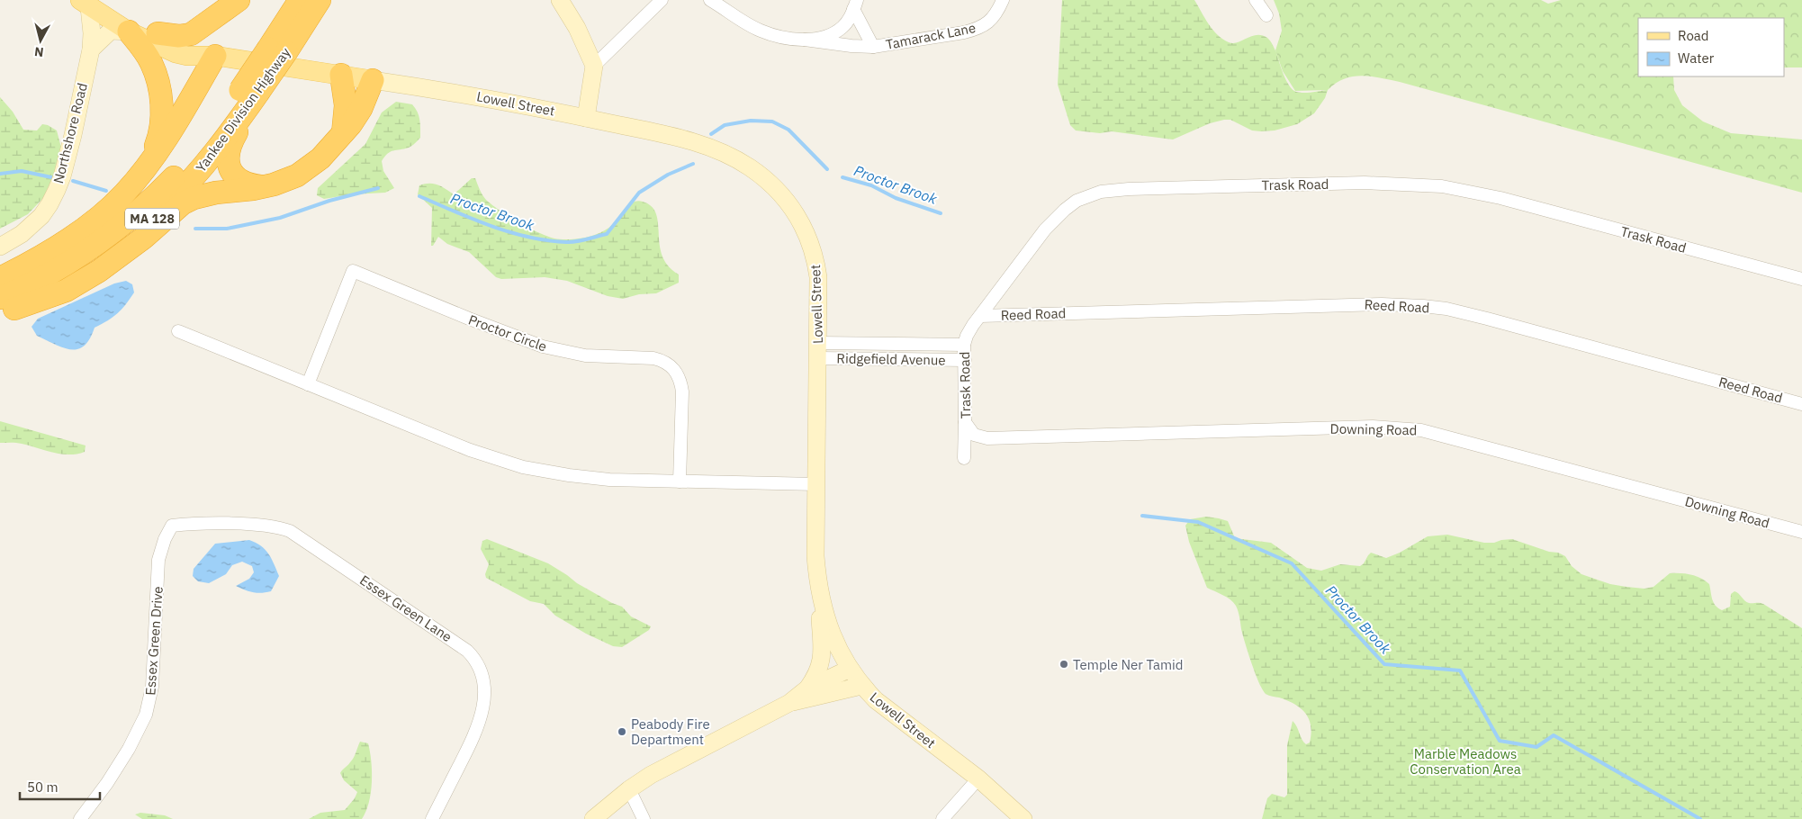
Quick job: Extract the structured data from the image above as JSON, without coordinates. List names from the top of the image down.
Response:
{
  "streets": {
    "highway": ["Yankee Division Highway", "MA 128"],
    "main road": ["Lowell Street", "Northshore Road"],
    "street": [
      "Tamarack Lane",
      "Trask Road",
      "Reed Road",
      "Proctor Circle",
      "Ridgefield Avenue",
      "Downing Road",
      "Essex Green Lane",
      "Essex Green Drive"
    ]
  },
  "crossings": [
    ["Lowell Street", "Northshore Road"],
    ["Lowell Street", "Ridgefield Avenue"],
    ["Trask Road", "Reed Road"],
    ["Trask Road", "Ridgefield Avenue"],
    ["Trask Road", "Downing Road"],
    ["Essex Green Lane", "Essex Green Drive"]
  ],
  "water": ["Proctor Brook"],
  "parks": ["Marble Meadows Conservation Area"],
  "places": ["Temple Ner Tamid", "Peabody Fire Department"],
  "legend": ["Road", "Water"],
  "scale_bar": "50 m",
  "north": "bottom"
}
